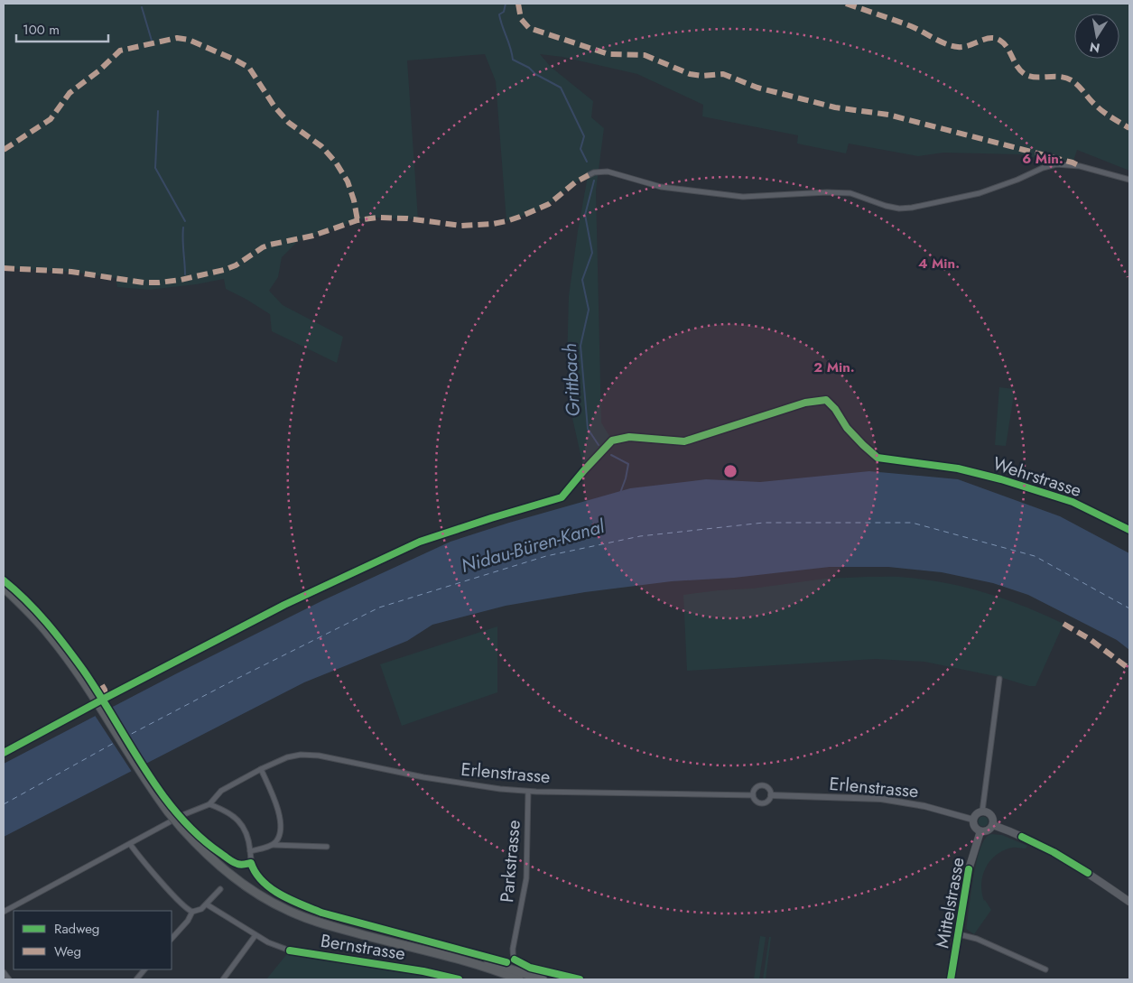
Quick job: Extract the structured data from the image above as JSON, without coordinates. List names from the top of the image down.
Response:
{
  "streets": {
    "main road": ["Mittelstrasse"],
    "street": ["Wehrstrasse", "Erlenstrasse", "Parkstrasse"],
    "cycle path": ["Bernstrasse"]
  },
  "crossings": [
    ["Erlenstrasse", "Parkstrasse"],
    ["Erlenstrasse", "Mittelstrasse"]
  ],
  "water": ["Grittbach", "Nidau-Büren-Kanal"],
  "legend": ["Radweg", "Weg"],
  "scale_bar": "100 m",
  "north": "bottom",
  "rings": ["6 Min.", "4 Min.", "2 Min."]
}
